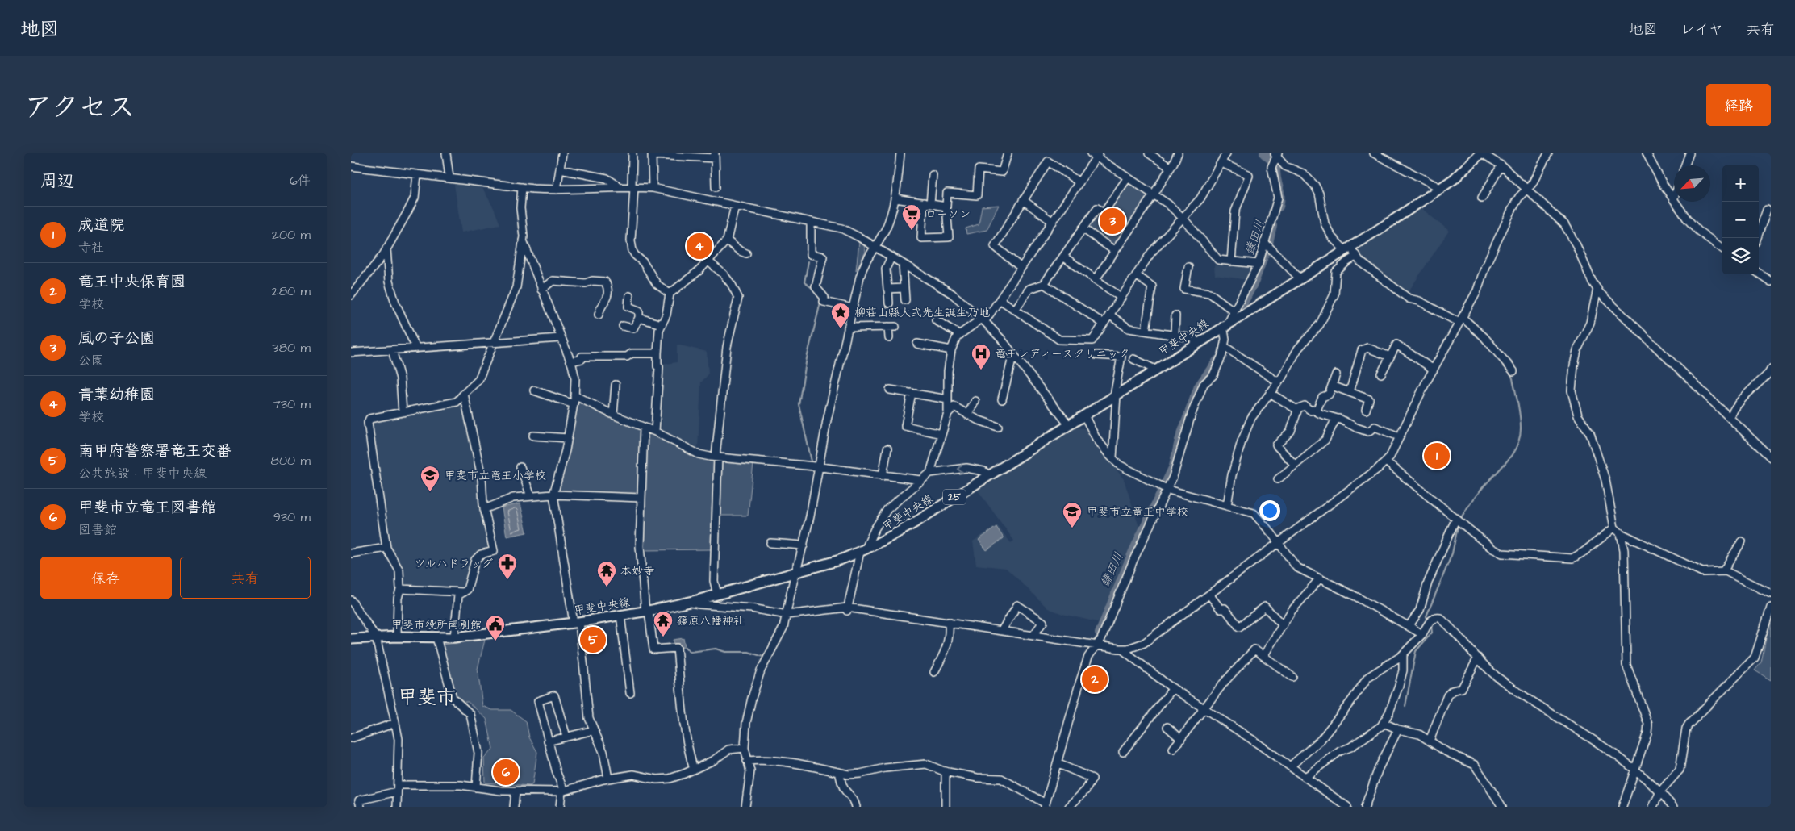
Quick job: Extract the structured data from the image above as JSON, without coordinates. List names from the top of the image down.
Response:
{
  "streets": {
    "main road": ["甲斐中央線", "25"]
  },
  "districts": ["甲斐市"],
  "water": ["鎌田川"],
  "places": {
    "supermarket": ["ローソン"],
    "place": ["柳荘山縣大弐先生誕生乃地"],
    "hospital": ["竜王レディースクリニック"],
    "school or university": ["甲斐市立竜王小学校", "甲斐市立竜王中学校"],
    "pharmacy": ["ツルハドラッグ"],
    "temple": ["本妙寺", "篠原八幡神社"],
    "public building": ["甲斐市役所南別館"]
  },
  "north": "bottom left",
  "page": {
    "header": "地図",
    "nav": ["地図", "レイヤ", "共有"],
    "title": "アクセス",
    "buttons": [
      "経路",
      ["保存", "共有"]
    ],
    "heading": ["周辺", "6件"],
    "map_buttons": ["+", "−"],
    "list": [
      {
        "mark": "1",
        "name": "成道院",
        "note": "寺社",
        "value": "200 m"
      },
      {
        "mark": "2",
        "name": "竜王中央保育園",
        "note": "学校",
        "value": "280 m"
      },
      {
        "mark": "3",
        "name": "風の子公園",
        "note": "公園",
        "value": "380 m"
      },
      {
        "mark": "4",
        "name": "青葉幼稚園",
        "note": "学校",
        "value": "730 m"
      },
      {
        "mark": "5",
        "name": "南甲府警察署竜王交番",
        "note": "公共施設 · 甲斐中央線",
        "value": "800 m"
      },
      {
        "mark": "6",
        "name": "甲斐市立竜王図書館",
        "note": "図書館",
        "value": "930 m"
      }
    ],
    "pins": [
      "3",
      "4",
      "1",
      "5",
      "2",
      "6"
    ]
  }
}
